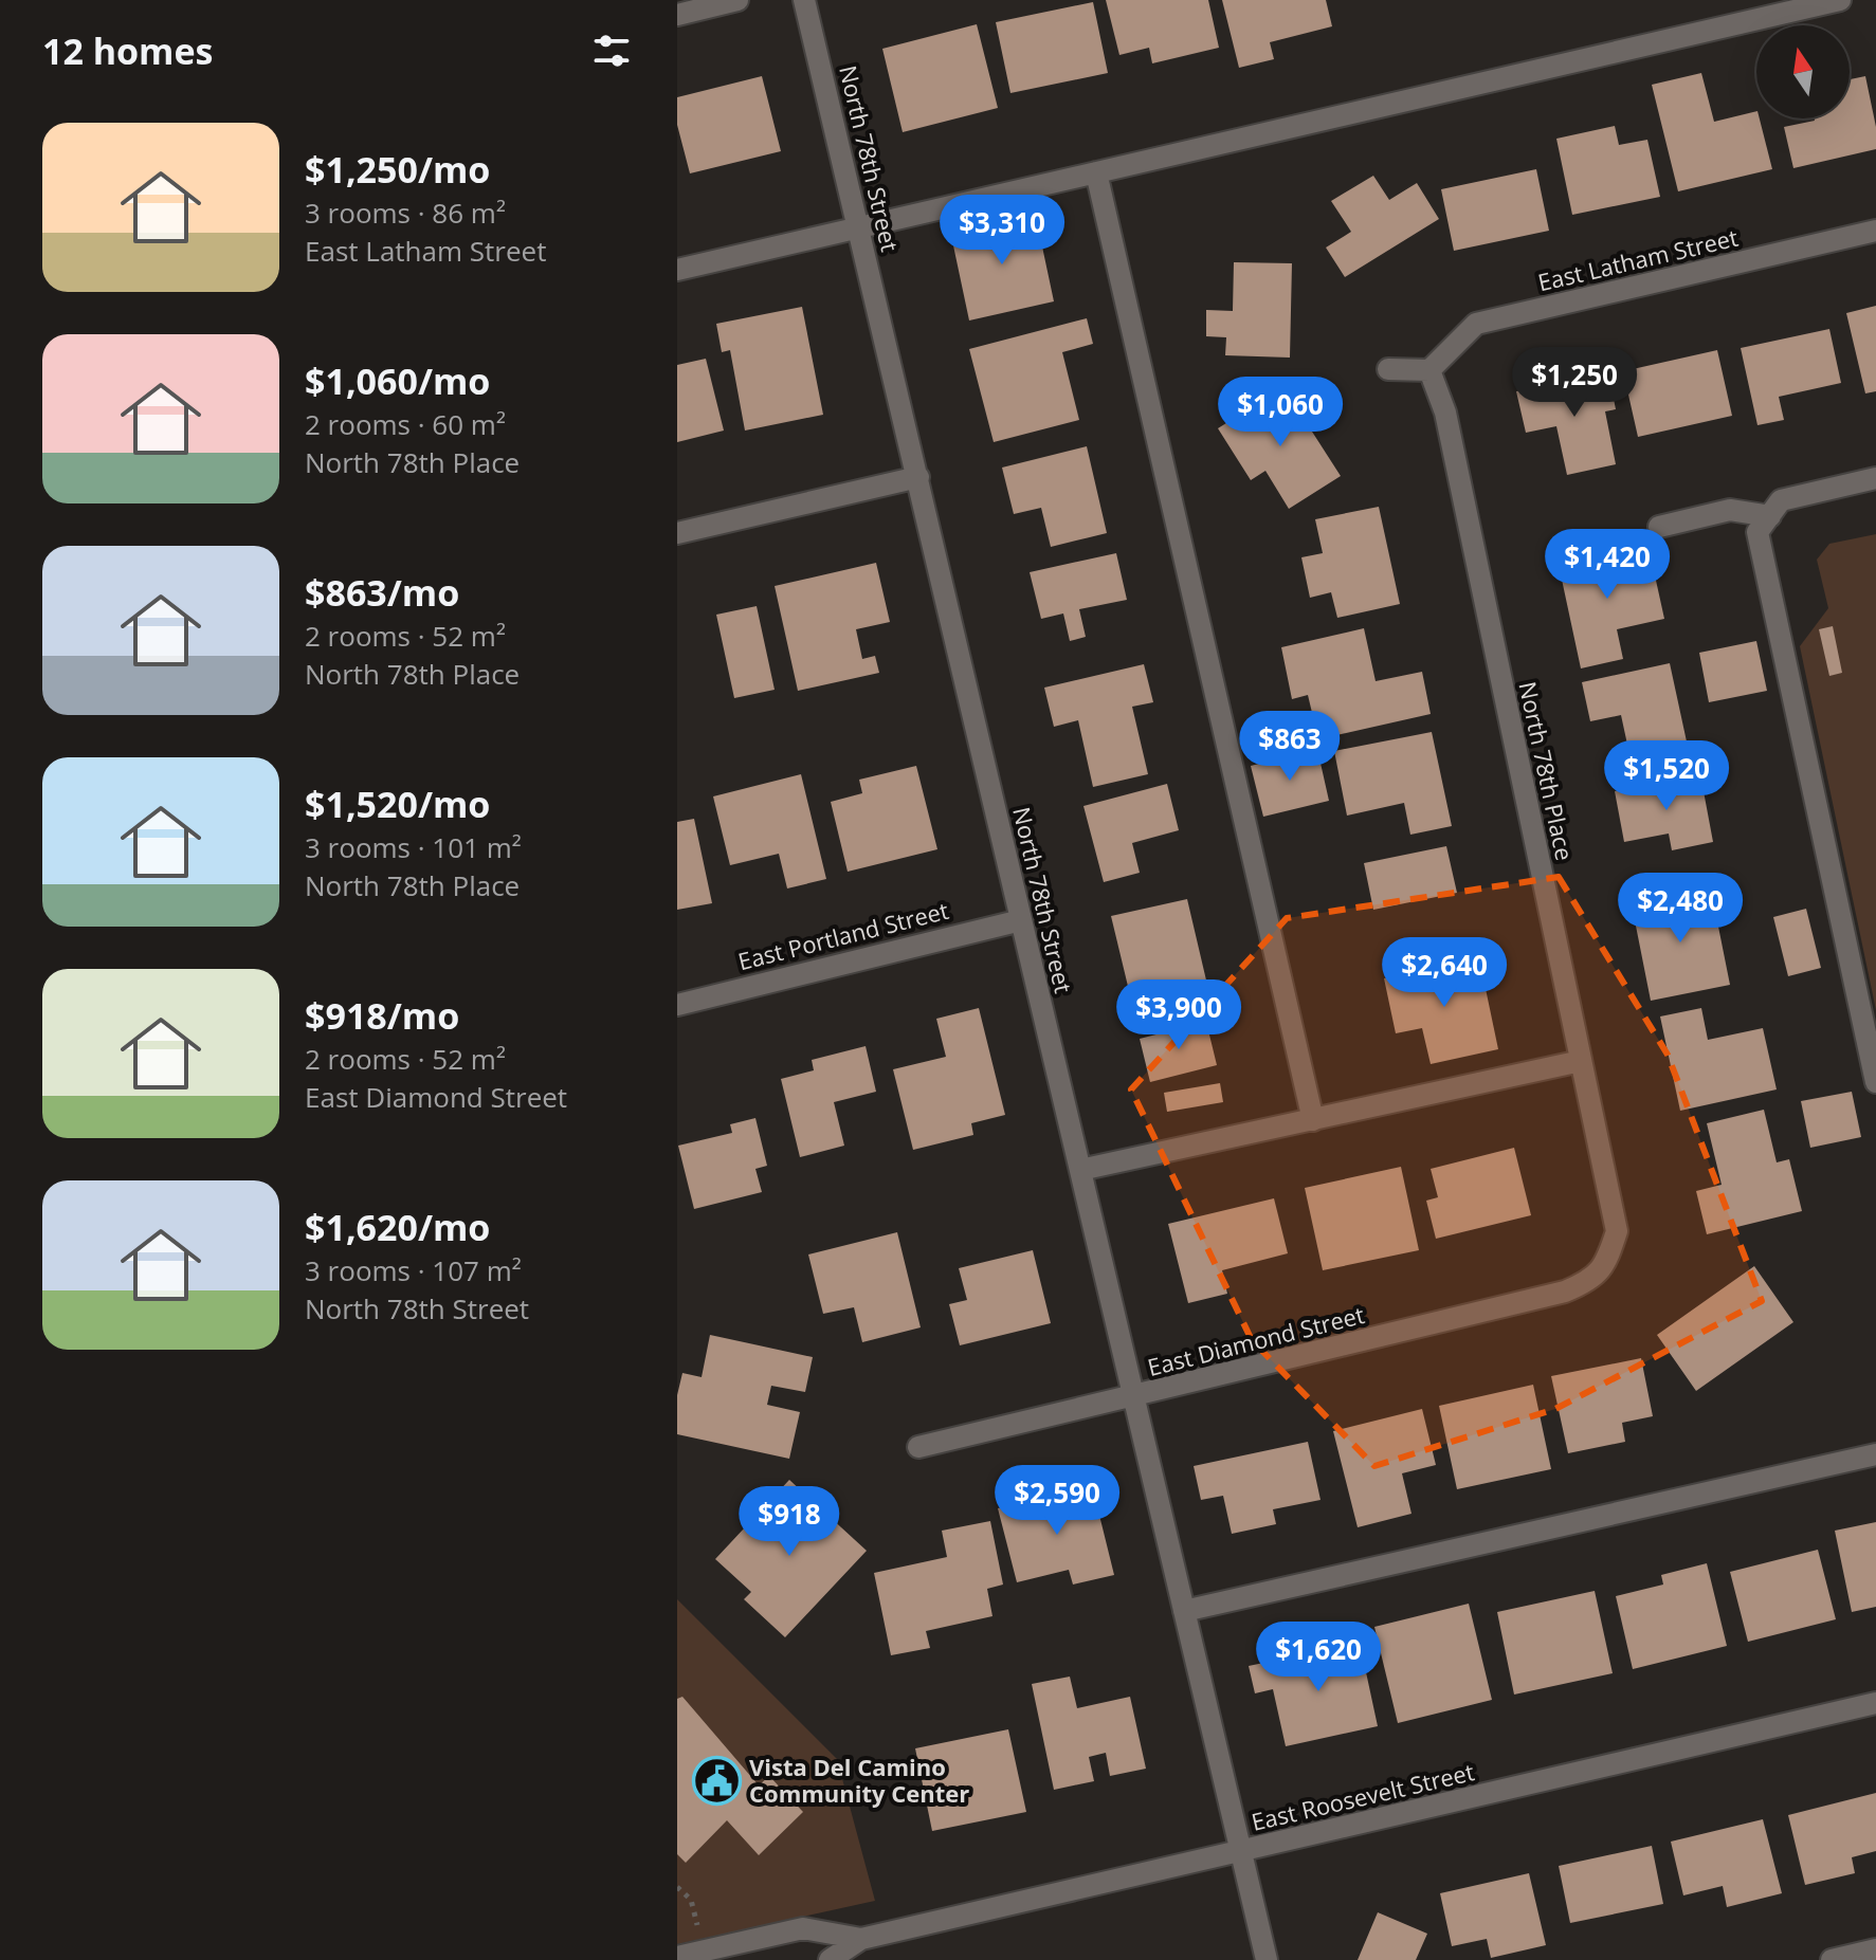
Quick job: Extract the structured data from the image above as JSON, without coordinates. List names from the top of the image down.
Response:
{
  "streets": {
    "street": [
      "North 78th Street",
      "East Latham Street",
      "North 78th Place",
      "East Portland Street",
      "East Diamond Street",
      "East Roosevelt Street"
    ]
  },
  "crossings": [
    ["North 78th Street", "East Portland Street"],
    ["North 78th Street", "East Diamond Street"],
    ["North 78th Street", "East Roosevelt Street"],
    ["East Latham Street", "North 78th Place"],
    ["North 78th Place", "East Diamond Street"]
  ],
  "places": {
    "public building": ["Vista Del Camino Community Center"]
  },
  "north": "top",
  "page": {
    "heading": "12 homes",
    "list": [
      {
        "name": "$1,250/mo",
        "note": "3 rooms · 86 m² · East Latham Street"
      },
      {
        "name": "$1,060/mo",
        "note": "2 rooms · 60 m² · North 78th Place"
      },
      {
        "name": "$863/mo",
        "note": "2 rooms · 52 m² · North 78th Place"
      },
      {
        "name": "$1,520/mo",
        "note": "3 rooms · 101 m² · North 78th Place"
      },
      {
        "name": "$918/mo",
        "note": "2 rooms · 52 m² · East Diamond Street"
      },
      {
        "name": "$1,620/mo",
        "note": "3 rooms · 107 m² · North 78th Street"
      }
    ],
    "price": [
      "$3,310",
      "$1,250",
      "$1,060",
      "$1,420",
      "$863",
      "$1,520",
      "$2,480",
      "$2,640",
      "$3,900",
      "$2,590",
      "$918",
      "$1,620"
    ]
  }
}
